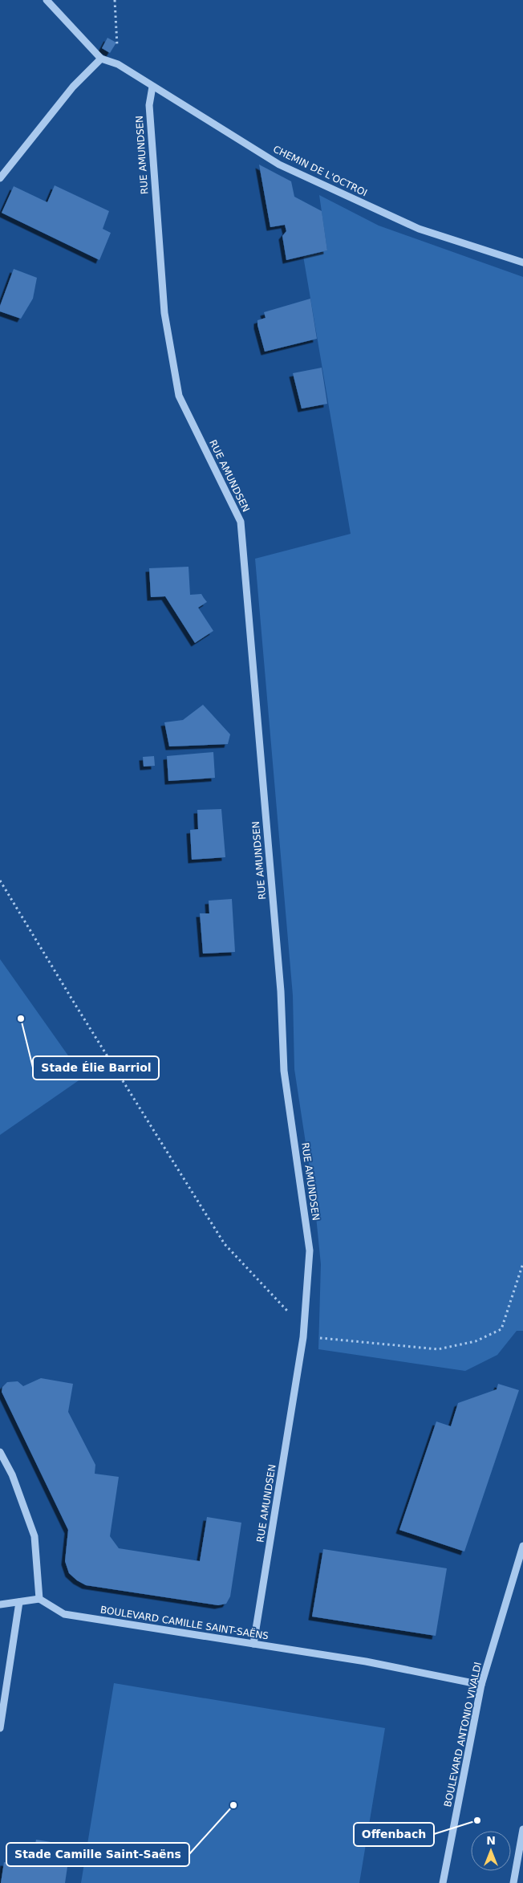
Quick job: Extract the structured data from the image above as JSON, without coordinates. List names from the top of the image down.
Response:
{
  "streets": {
    "street": [
      "RUE AMUNDSEN",
      "CHEMIN DE L'OCTROI",
      "BOULEVARD CAMILLE SAINT-SAËNS",
      "BOULEVARD ANTONIO VIVALDI"
    ]
  },
  "crossings": [
    ["RUE AMUNDSEN", "CHEMIN DE L'OCTROI"],
    ["RUE AMUNDSEN", "BOULEVARD CAMILLE SAINT-SAËNS"],
    ["BOULEVARD CAMILLE SAINT-SAËNS", "BOULEVARD ANTONIO VIVALDI"]
  ],
  "places": ["Stade Élie Barriol", "Stade Camille Saint-Saëns", "Offenbach"],
  "north": "top"
}
